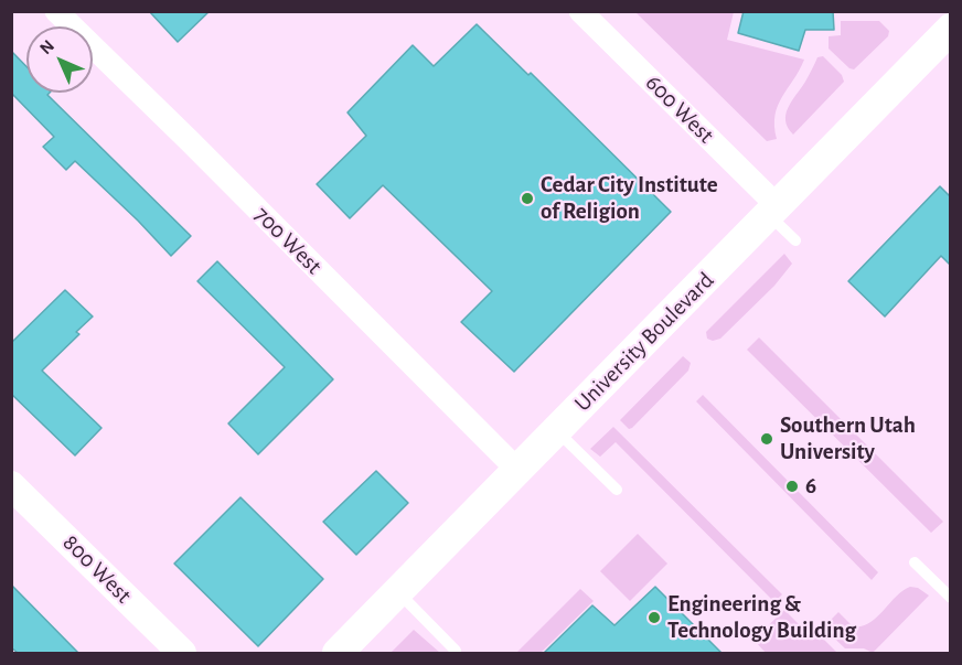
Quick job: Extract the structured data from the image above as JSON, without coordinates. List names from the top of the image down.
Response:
{
  "streets": {
    "main road": ["University Boulevard"],
    "street": ["600 West", "700 West", "800 West"]
  },
  "crossings": [
    ["600 West", "University Boulevard"],
    ["700 West", "University Boulevard"]
  ],
  "places": [
    "Cedar City Institute of Religion",
    "Southern Utah University",
    "6",
    "Engineering & Technology Building"
  ],
  "north": "top left"
}
